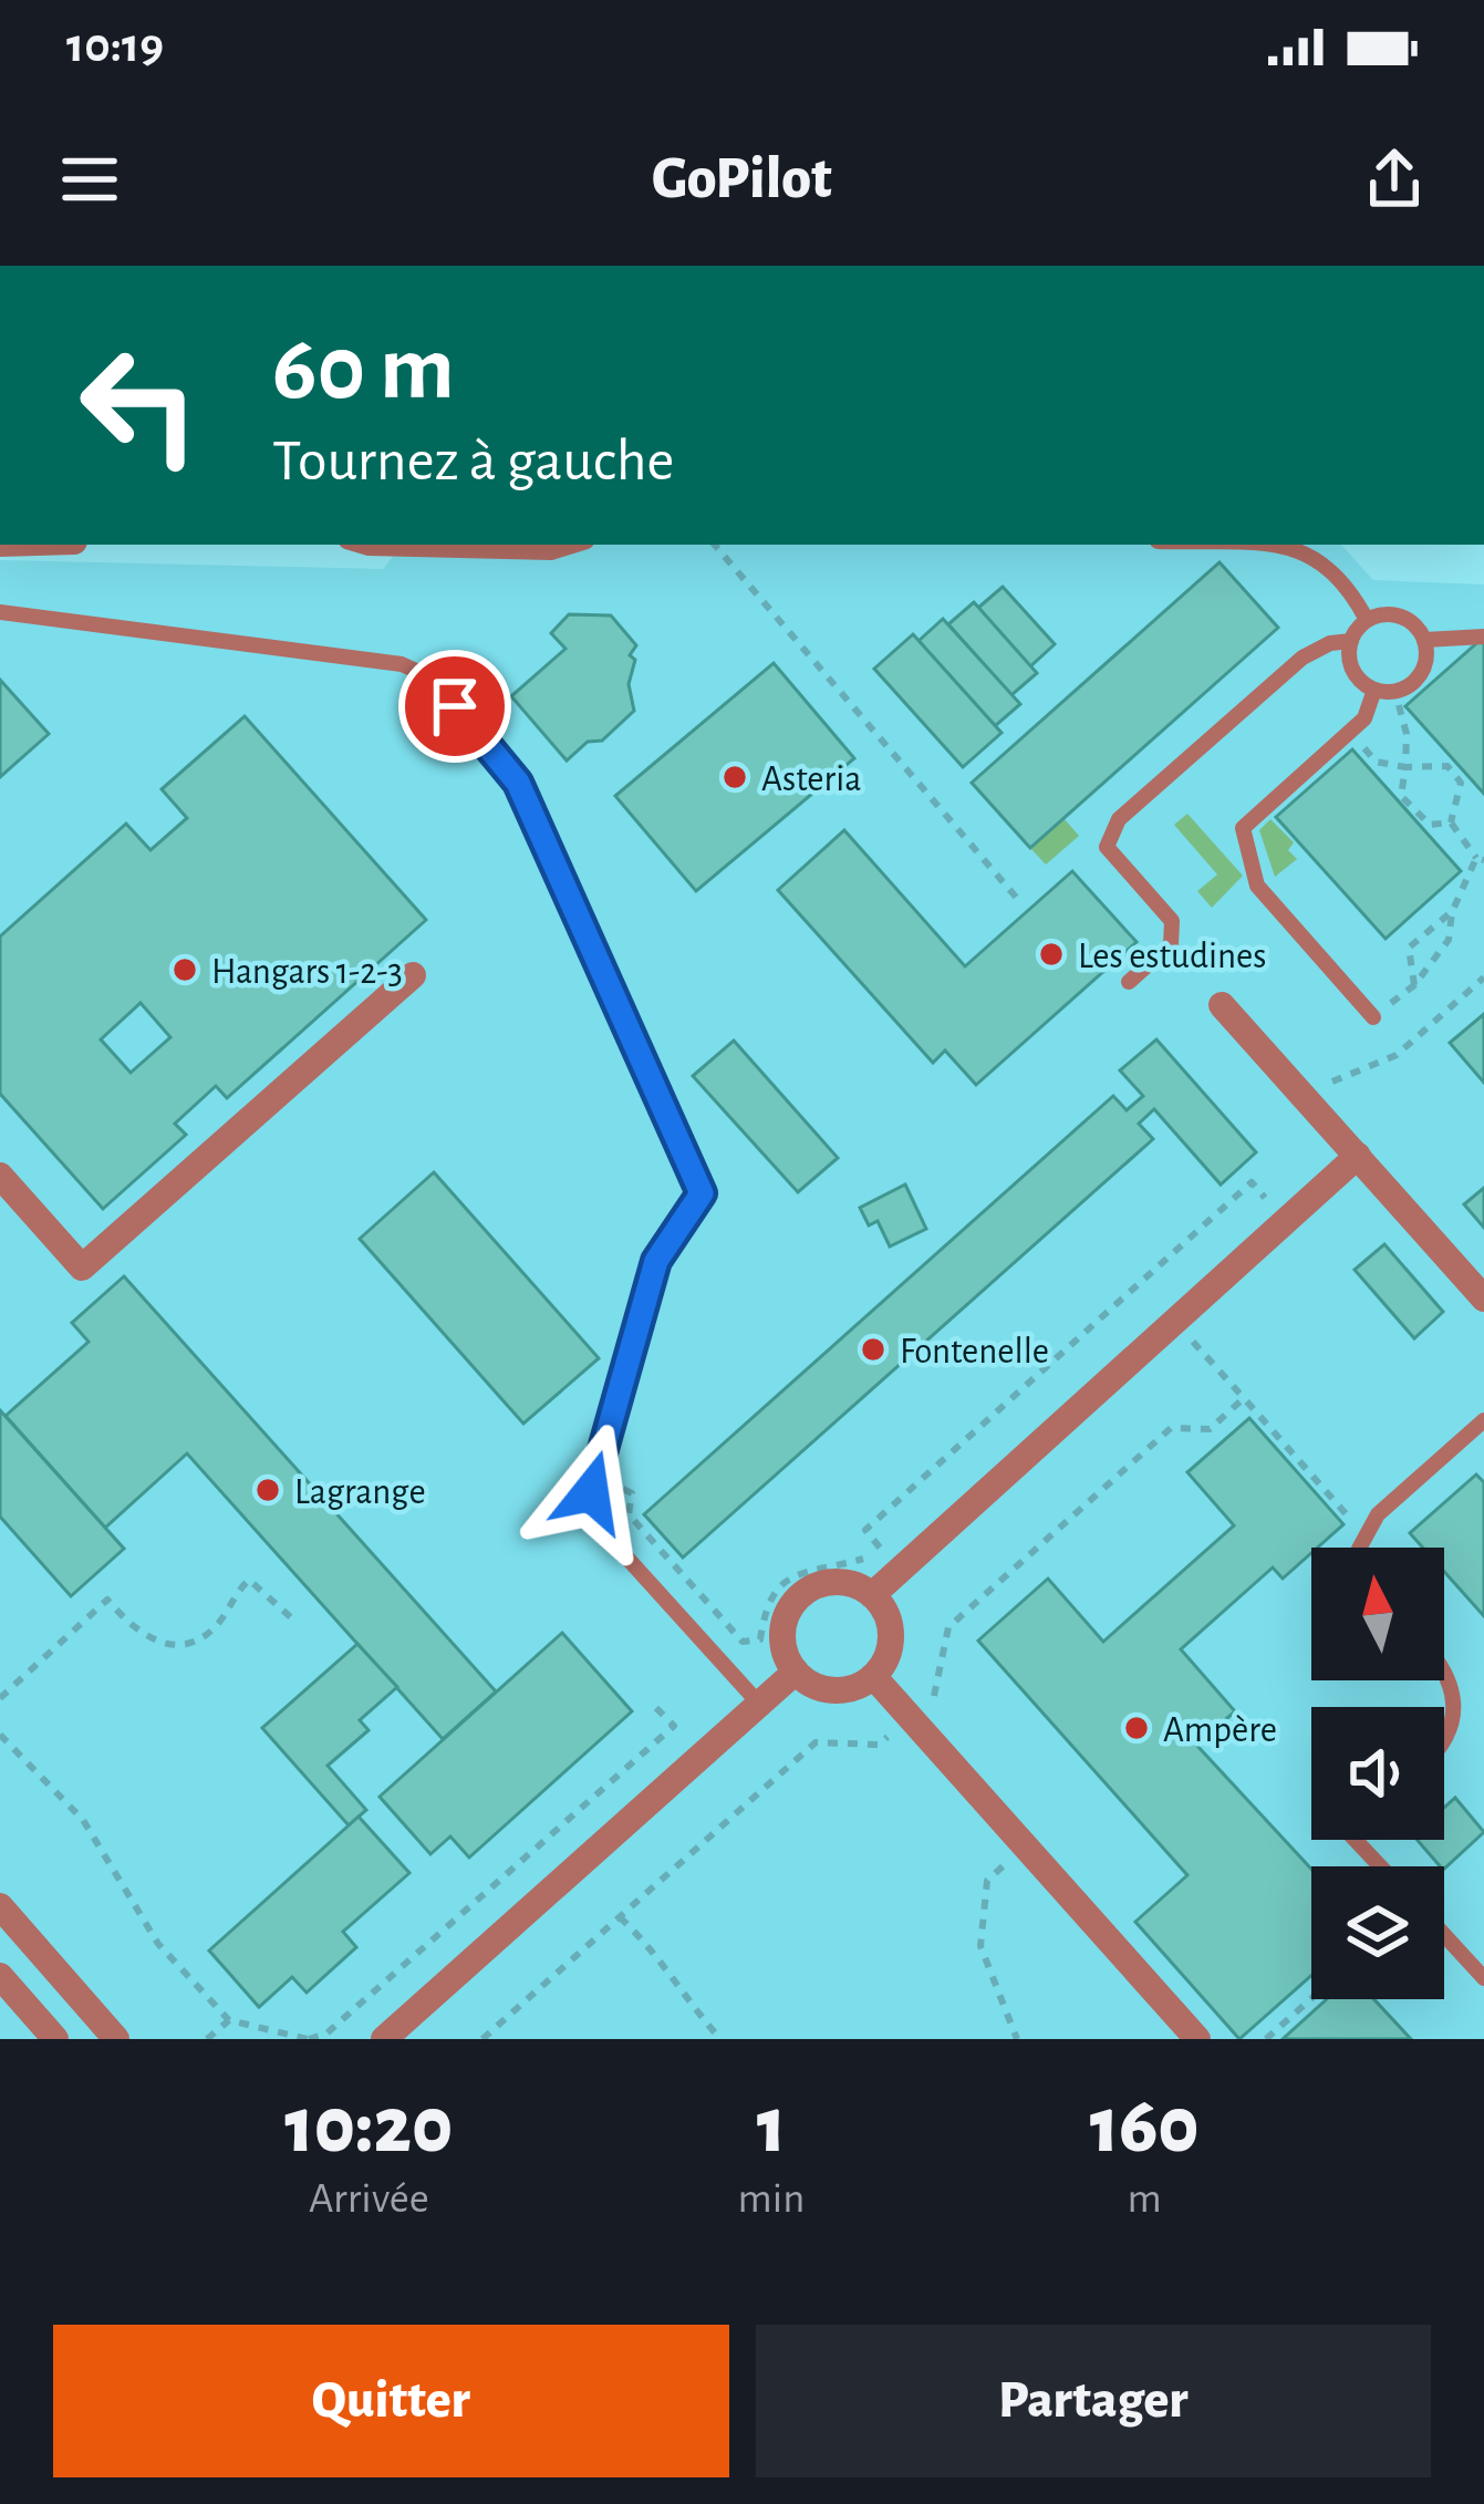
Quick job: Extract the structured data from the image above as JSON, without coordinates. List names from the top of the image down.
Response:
{
  "places": [
    "Asteria",
    "Les estudines",
    "Hangars 1-2-3",
    "Fontenelle",
    "Lagrange",
    "Ampère"
  ],
  "north": "top",
  "page": {
    "status": "10:19",
    "header": "GoPilot",
    "turn": ["60 m", "Tournez à gauche"],
    "eta": [
      "10:20",
      "Arrivée",
      "1",
      "min",
      "160",
      "m"
    ],
    "buttons": ["Quitter", "Partager"]
  }
}
